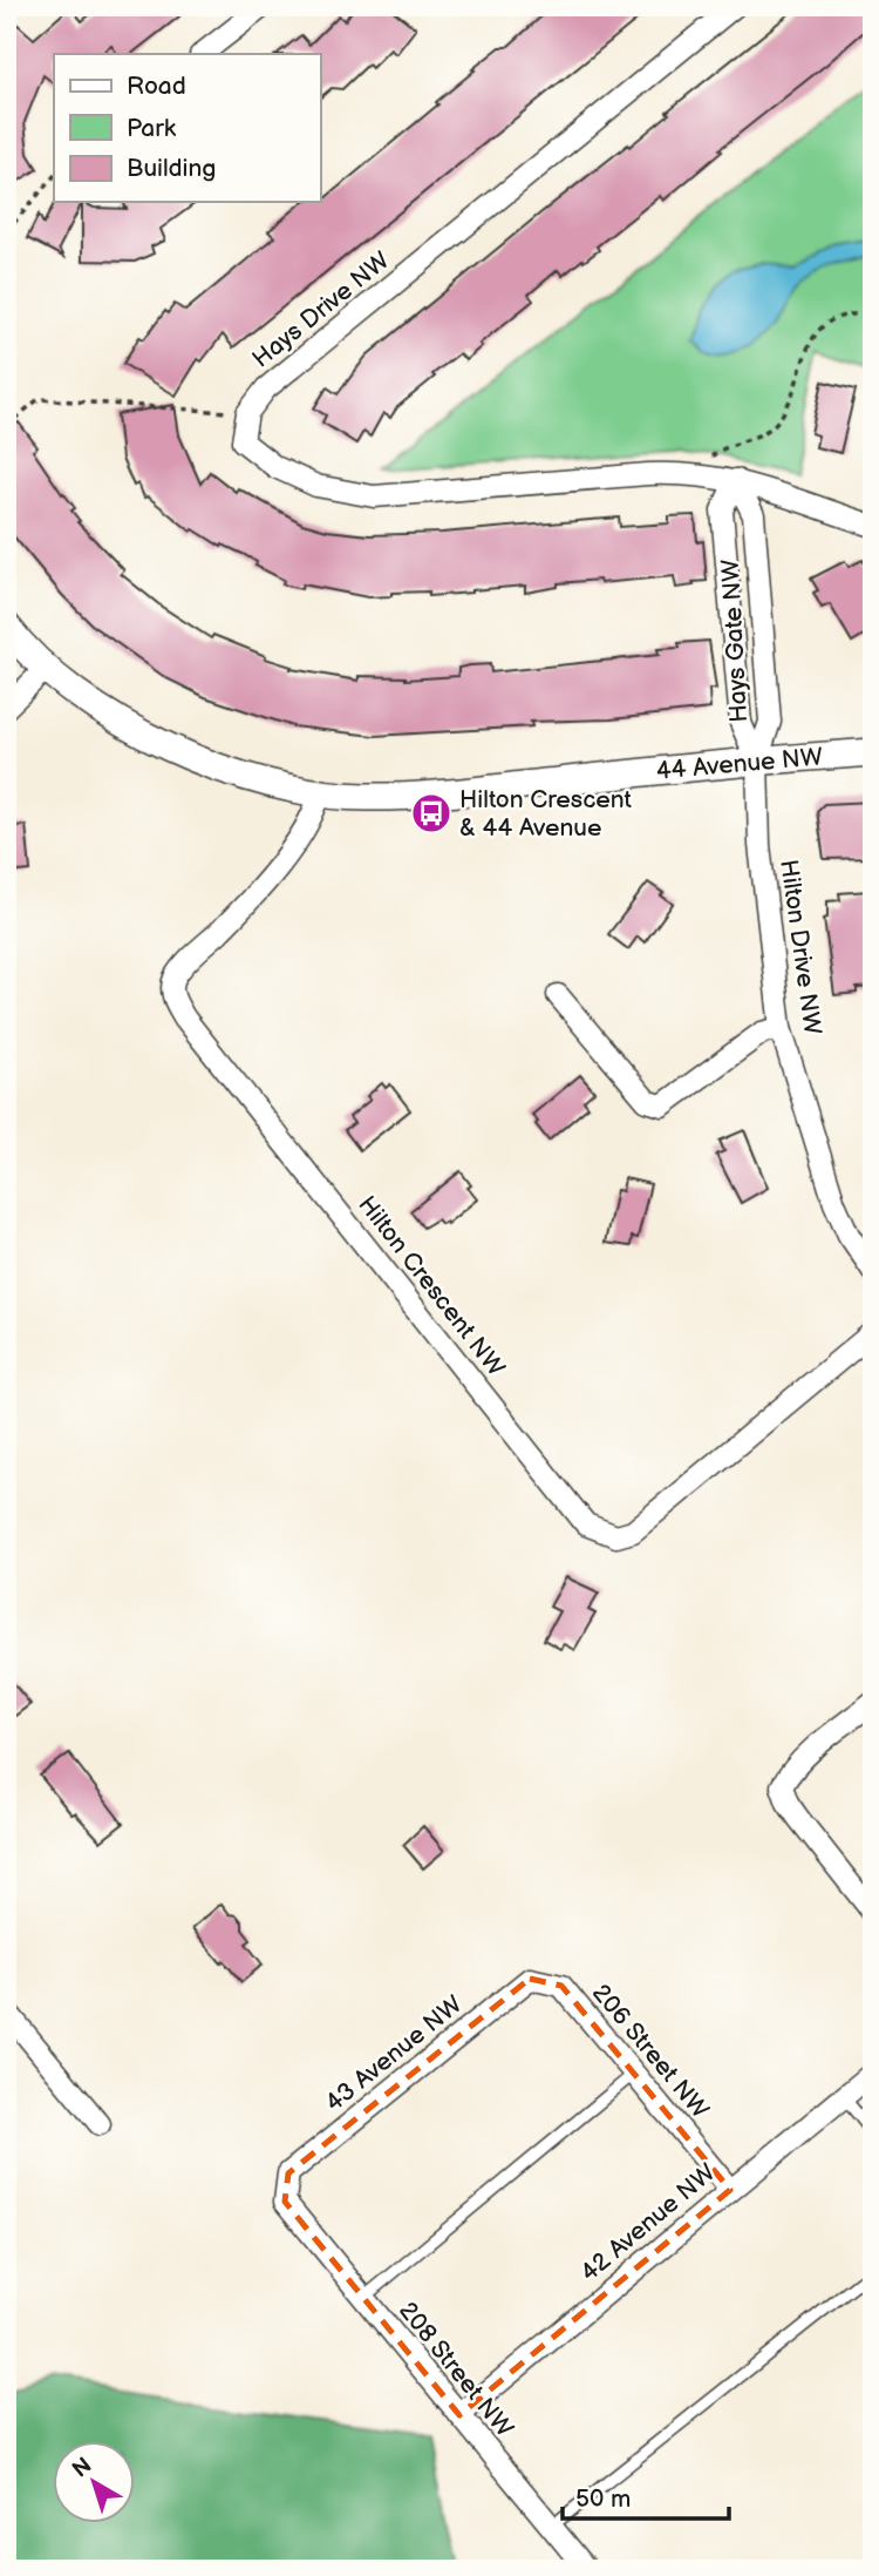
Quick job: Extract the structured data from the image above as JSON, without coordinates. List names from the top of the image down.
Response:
{
  "streets": {
    "street": [
      "Hays Drive NW",
      "Hays Gate NW",
      "44 Avenue NW",
      "Hilton Drive NW",
      "Hilton Crescent NW",
      "206 Street NW",
      "43 Avenue NW",
      "42 Avenue NW",
      "208 Street NW"
    ]
  },
  "crossings": [
    ["Hays Gate NW", "44 Avenue NW"],
    ["Hays Gate NW", "Hilton Drive NW"],
    ["44 Avenue NW", "Hilton Drive NW"],
    ["44 Avenue NW", "Hilton Crescent NW"],
    ["206 Street NW", "43 Avenue NW"],
    ["206 Street NW", "42 Avenue NW"],
    ["43 Avenue NW", "208 Street NW"],
    ["42 Avenue NW", "208 Street NW"]
  ],
  "places": {
    "bus stop": ["Hilton Crescent & 44 Avenue"]
  },
  "legend": ["Road", "Park", "Building"],
  "scale_bar": "50 m",
  "north": "top left"
}
